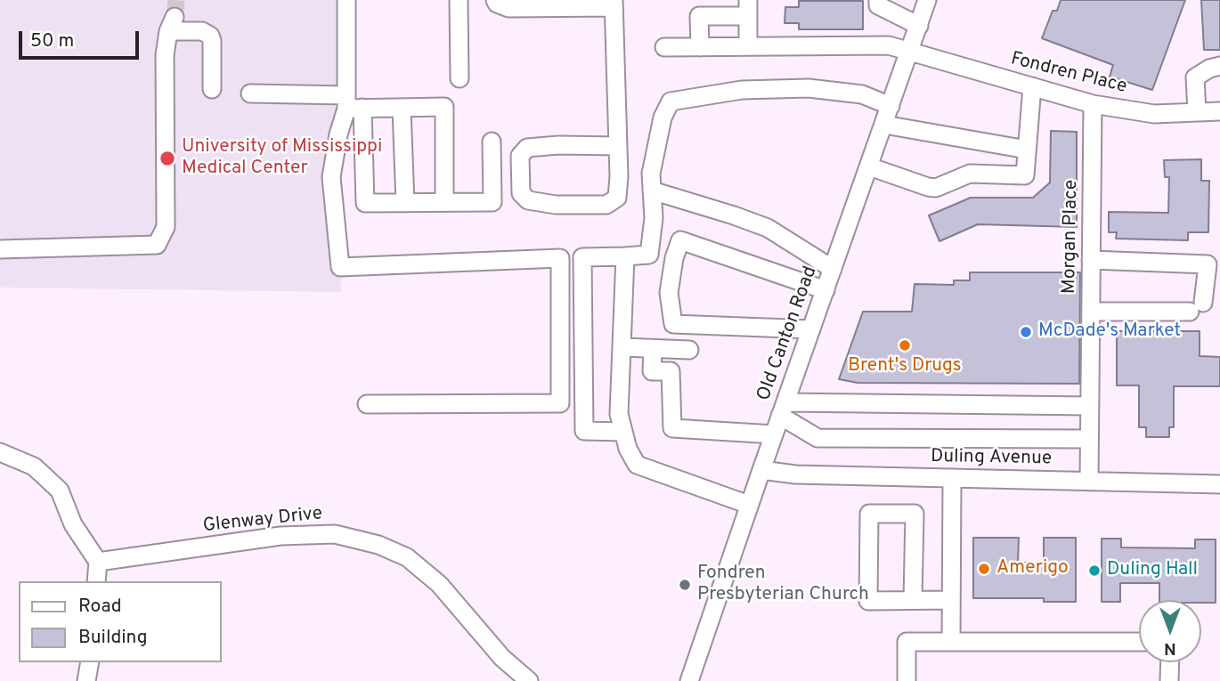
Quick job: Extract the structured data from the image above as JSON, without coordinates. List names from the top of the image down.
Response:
{
  "streets": {
    "street": [
      "Fondren Place",
      "Morgan Place",
      "Old Canton Road",
      "Duling Avenue",
      "Glenway Drive"
    ]
  },
  "crossings": [
    ["Fondren Place", "Morgan Place"],
    ["Fondren Place", "Old Canton Road"],
    ["Morgan Place", "Duling Avenue"],
    ["Old Canton Road", "Duling Avenue"]
  ],
  "places": [
    "University of Mississippi Medical Center",
    "McDade's Market",
    "Brent's Drugs",
    "Amerigo",
    "Duling Hall",
    "Fondren Presbyterian Church"
  ],
  "legend": ["Road", "Building"],
  "scale_bar": "50 m",
  "north": "bottom"
}
